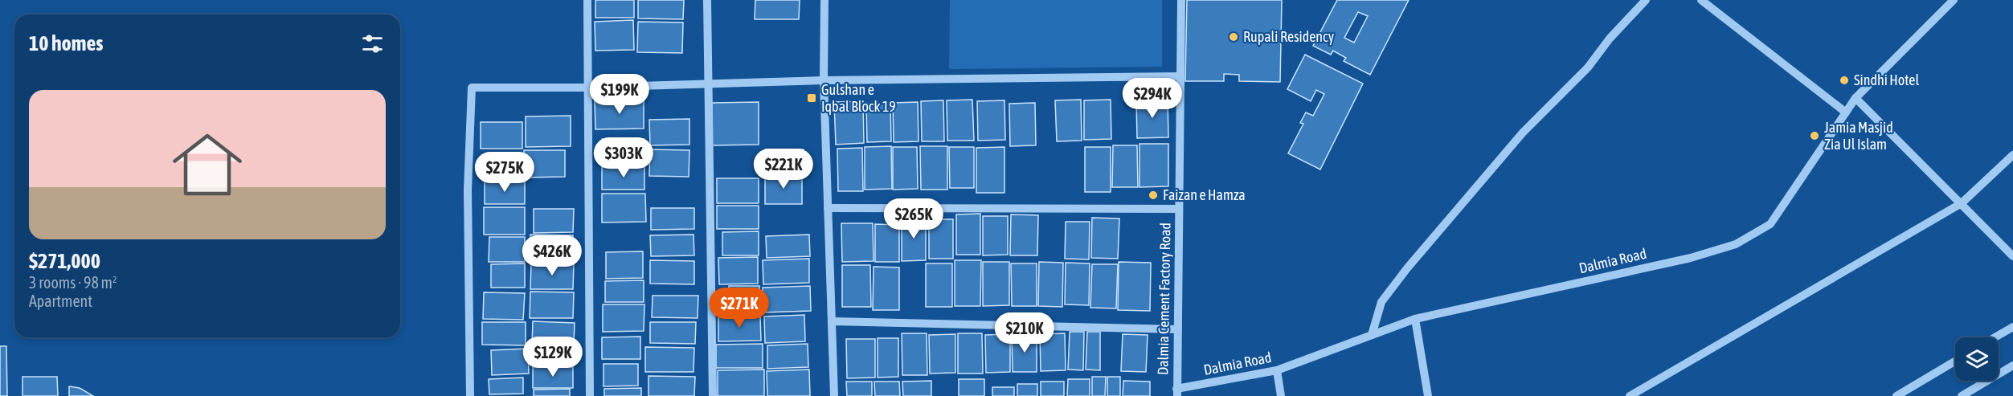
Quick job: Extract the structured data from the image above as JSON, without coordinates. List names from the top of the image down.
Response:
{
  "streets": {
    "street": ["Dalmia Road", "Dalmia Cement Factory Road"]
  },
  "crossings": [
    ["Dalmia Road", "Dalmia Cement Factory Road"]
  ],
  "places": {
    "other": [
      "Rupali Residency",
      "Sindhi Hotel",
      "Jamia Masjid Zia Ul Islam",
      "Faizan e Hamza"
    ],
    "transit": ["Gulshan e Iqbal Block 19"]
  },
  "page": {
    "heading": "10 homes",
    "list": [
      {
        "name": "$271,000",
        "note": "3 rooms · 98 m² · Apartment"
      }
    ],
    "price": [
      "$199K",
      "$294K",
      "$303K",
      "$221K",
      "$275K",
      "$265K",
      "$426K",
      "$271K",
      "$210K",
      "$129K"
    ]
  }
}
